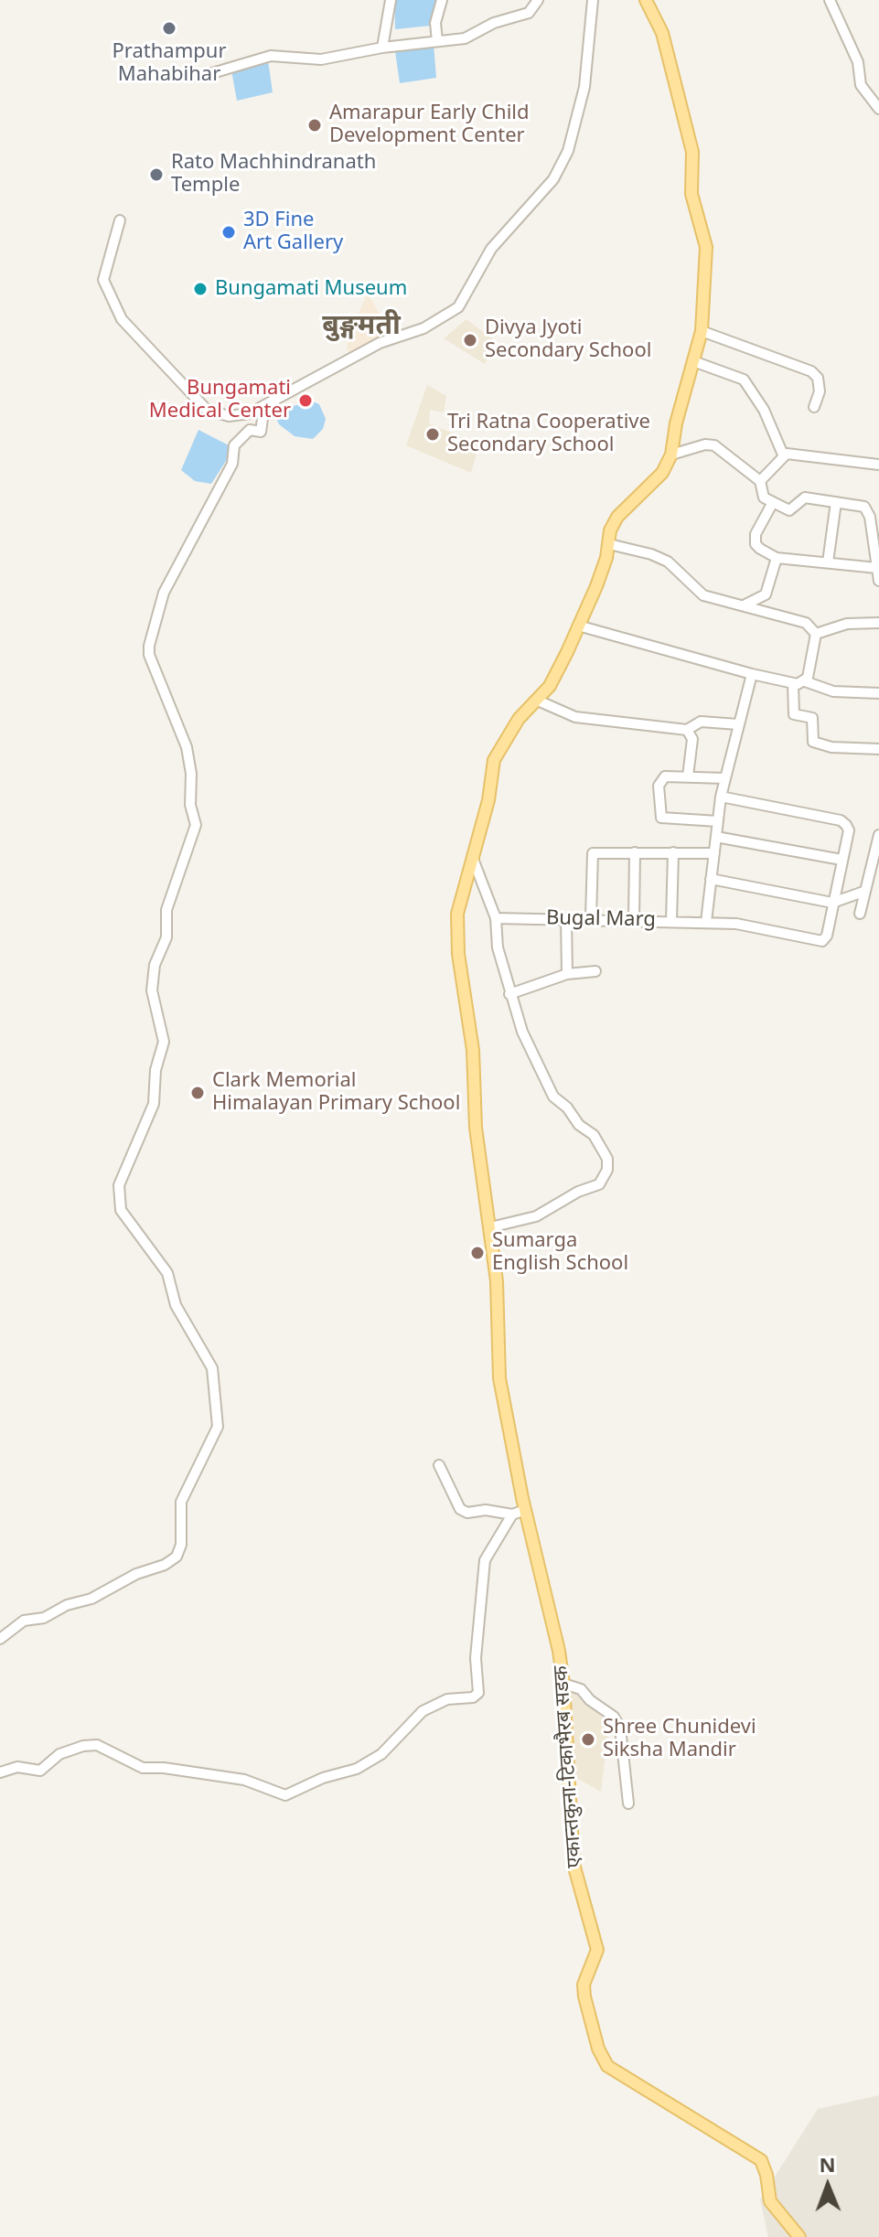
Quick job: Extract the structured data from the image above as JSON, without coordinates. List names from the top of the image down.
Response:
{
  "streets": {
    "main road": ["एकान्तकुना-टिकाभैरब सडक"],
    "street": ["Bugal Marg"]
  },
  "districts": ["बुङ्गमती"],
  "places": [
    "Prathampur Mahabihar",
    "Amarapur Early Child Development Center",
    "Rato Machhindranath Temple",
    "3D Fine Art Gallery",
    "Bungamati Museum",
    "Divya Jyoti Secondary School",
    "Bungamati Medical Center",
    "Tri Ratna Cooperative Secondary School",
    "Clark Memorial Himalayan Primary School",
    "Sumarga English School",
    "Shree Chunidevi Siksha Mandir"
  ],
  "north": "top"
}
